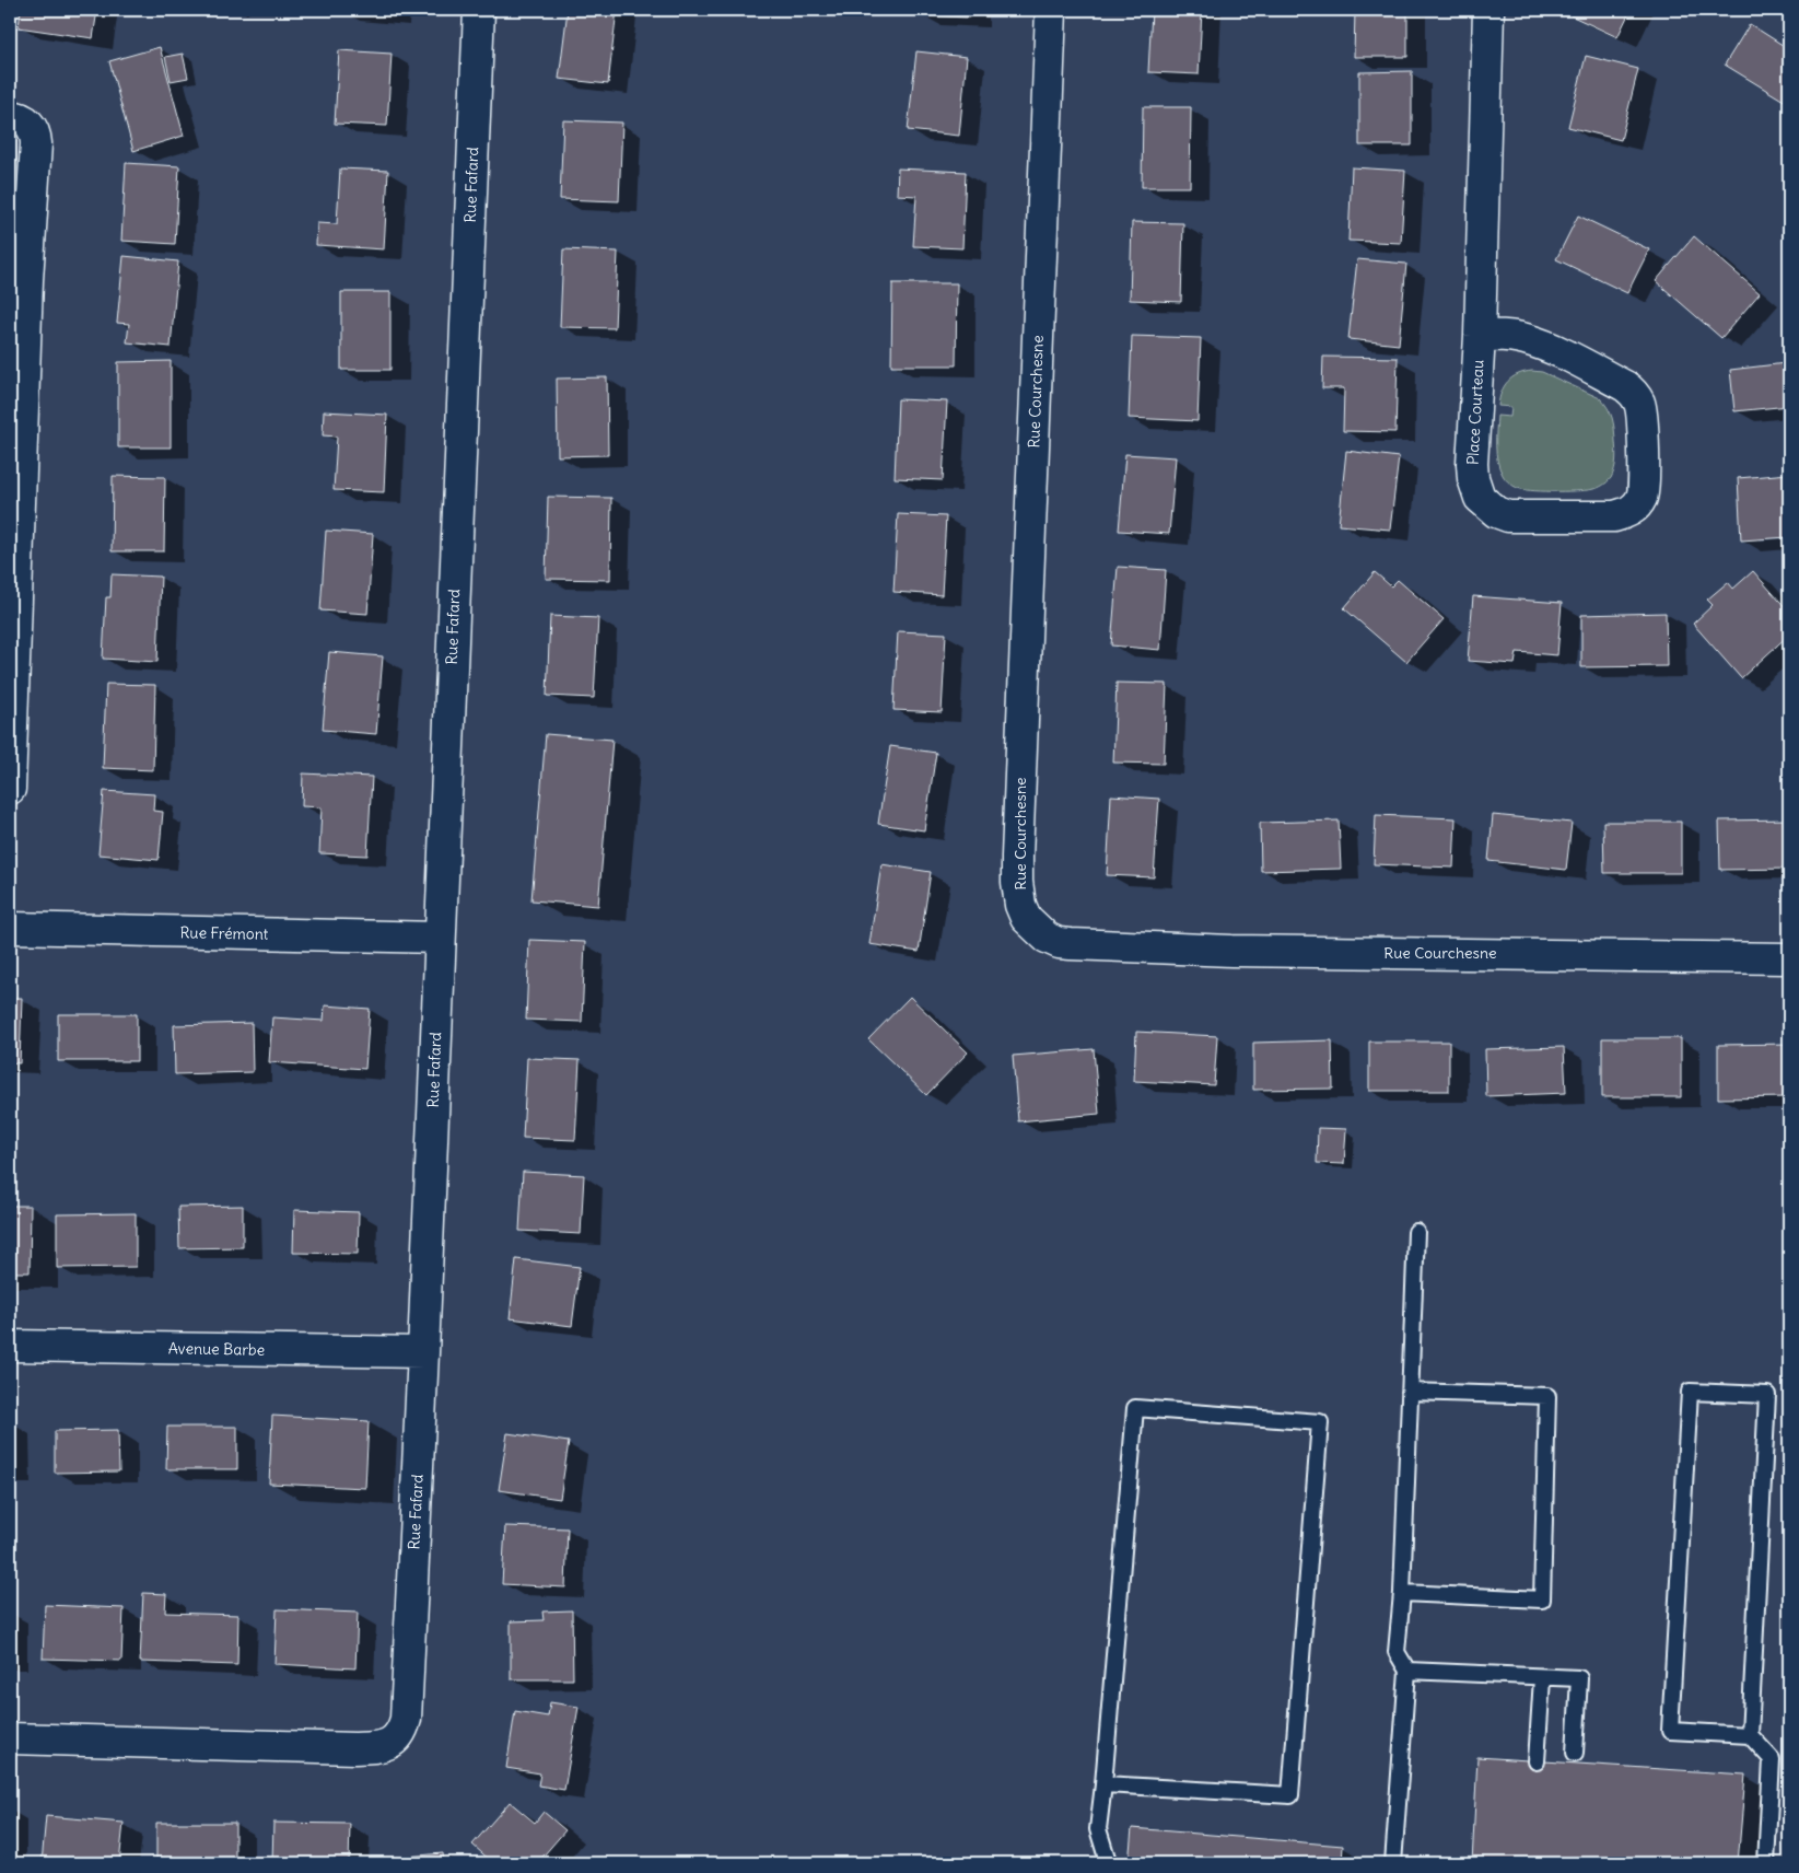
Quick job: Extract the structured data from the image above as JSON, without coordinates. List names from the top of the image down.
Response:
{
  "streets": {
    "street": [
      "Rue Fafard",
      "Rue Courchesne",
      "Place Courteau",
      "Rue Frémont",
      "Avenue Barbe"
    ]
  },
  "crossings": [
    ["Rue Fafard", "Rue Frémont"],
    ["Rue Fafard", "Avenue Barbe"]
  ]
}
